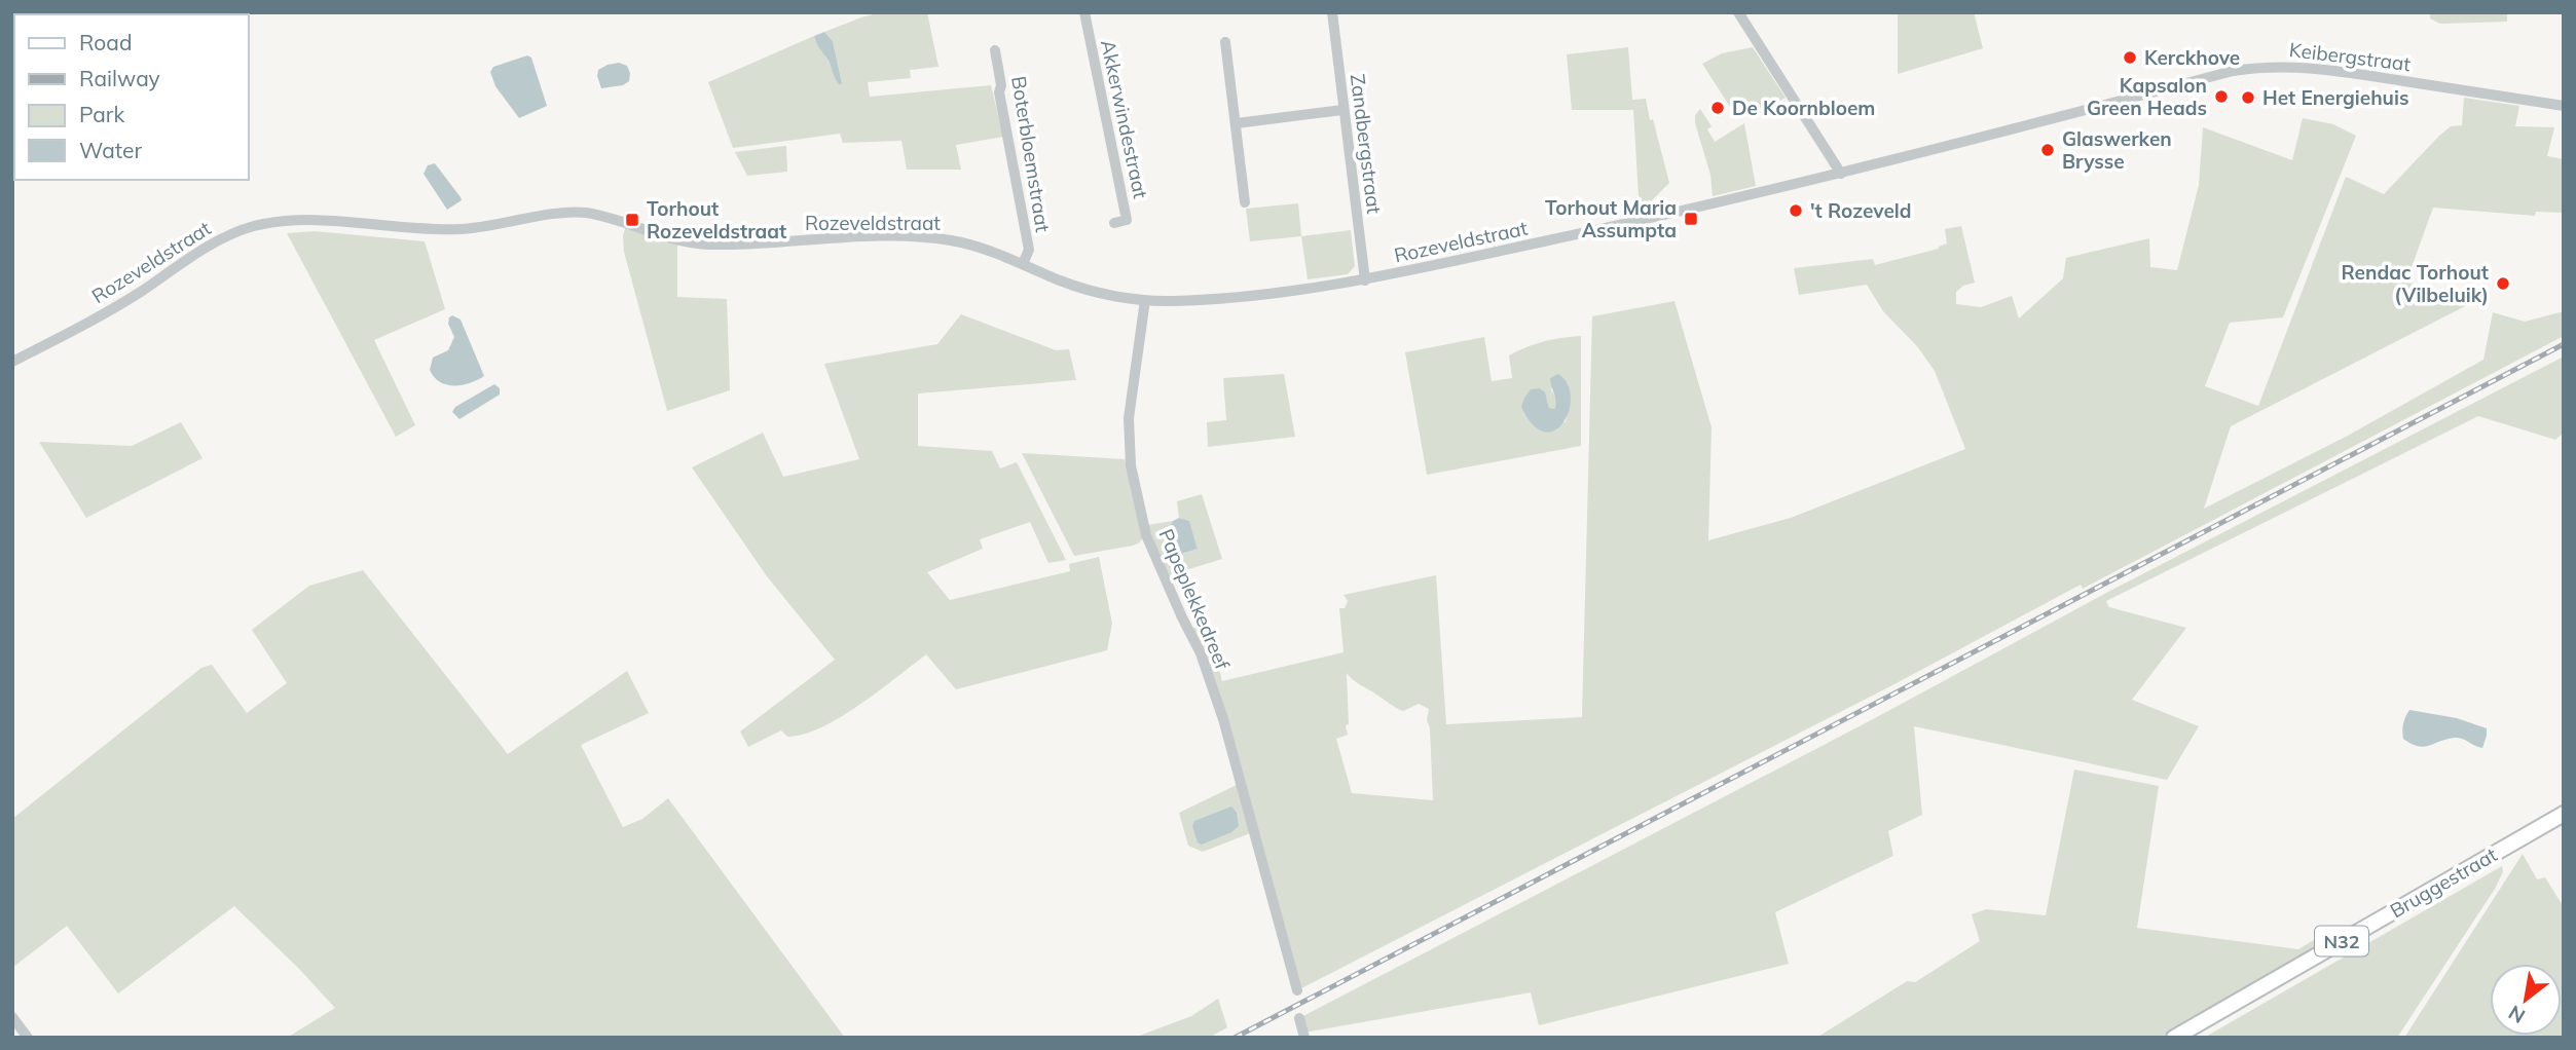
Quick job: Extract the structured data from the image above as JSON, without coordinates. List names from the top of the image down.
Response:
{
  "streets": {
    "main road": ["Bruggestraat", "N32"],
    "street": [
      "Keibergstraat",
      "Akkerwindestraat",
      "Zandbergstraat",
      "Boterbloemstraat",
      "Rozeveldstraat",
      "Papeplekkedreef"
    ]
  },
  "crossings": [
    ["Keibergstraat", "Rozeveldstraat"],
    ["Zandbergstraat", "Rozeveldstraat"],
    ["Boterbloemstraat", "Rozeveldstraat"],
    ["Rozeveldstraat", "Papeplekkedreef"]
  ],
  "places": {
    "other": [
      "Kerckhove",
      "Kapsalon Green Heads",
      "Het Energiehuis",
      "De Koornbloem",
      "Glaswerken Brysse",
      "'t Rozeveld",
      "Rendac Torhout (Vilbeluik)"
    ],
    "transit": ["Torhout Maria Assumpta", "Torhout Rozeveldstraat"]
  },
  "legend": [
    "Road",
    "Railway",
    "Park",
    "Water"
  ],
  "north": "bottom left"
}
